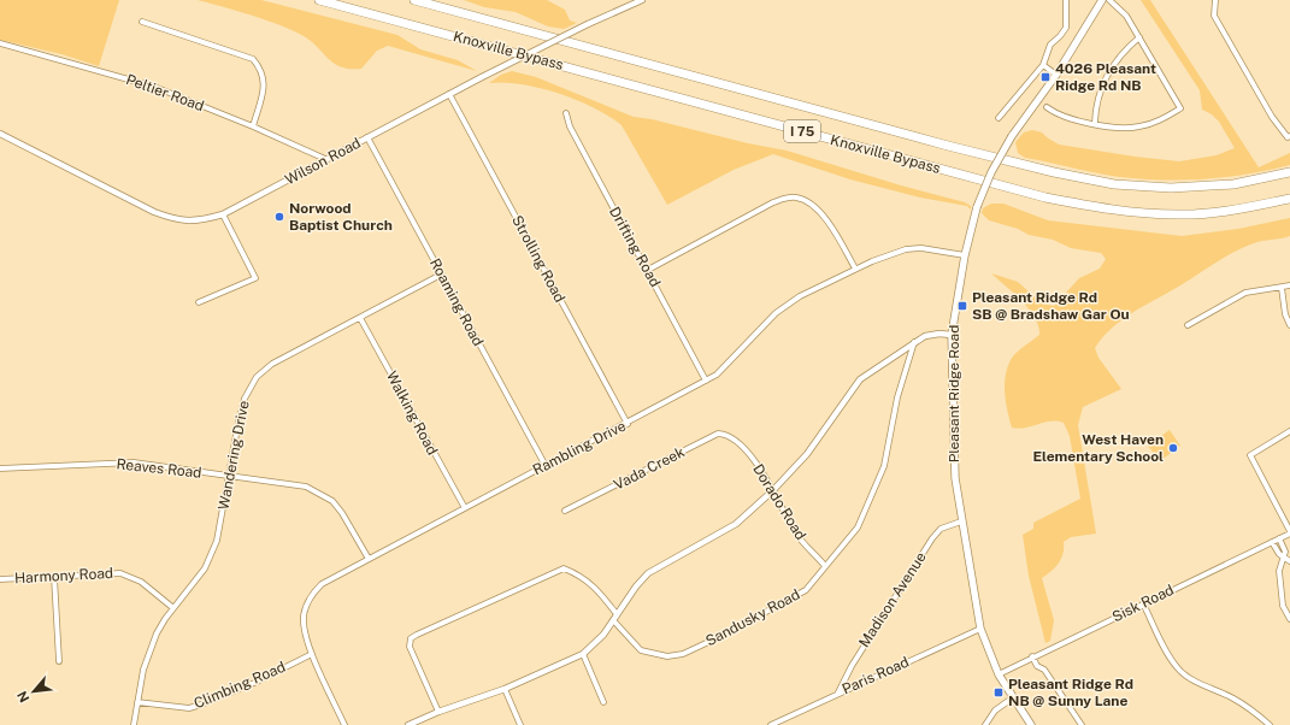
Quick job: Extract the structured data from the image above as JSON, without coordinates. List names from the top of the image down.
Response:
{
  "streets": {
    "highway": ["Knoxville Bypass", "I 75"],
    "main road": ["Pleasant Ridge Road"],
    "street": [
      "Peltier Road",
      "Wilson Road",
      "Drifting Road",
      "Strolling Road",
      "Roaming Road",
      "Walking Road",
      "Rambling Drive",
      "Wandering Drive",
      "Reaves Road",
      "Vada Creek",
      "Dorado Road",
      "Harmony Road",
      "Madison Avenue",
      "Sisk Road",
      "Sandusky Road",
      "Paris Road",
      "Climbing Road"
    ]
  },
  "crossings": [
    ["Peltier Road", "Wilson Road"],
    ["Wilson Road", "Strolling Road"],
    ["Wilson Road", "Roaming Road"],
    ["Drifting Road", "Rambling Drive"],
    ["Strolling Road", "Rambling Drive"],
    ["Roaming Road", "Rambling Drive"],
    ["Roaming Road", "Wandering Drive"],
    ["Pleasant Ridge Road", "Rambling Drive"],
    ["Pleasant Ridge Road", "Madison Avenue"],
    ["Pleasant Ridge Road", "Sisk Road"],
    ["Pleasant Ridge Road", "Paris Road"],
    ["Walking Road", "Rambling Drive"],
    ["Walking Road", "Wandering Drive"],
    ["Rambling Drive", "Reaves Road"],
    ["Rambling Drive", "Climbing Road"],
    ["Wandering Drive", "Reaves Road"],
    ["Wandering Drive", "Harmony Road"],
    ["Wandering Drive", "Climbing Road"],
    ["Vada Creek", "Dorado Road"],
    ["Dorado Road", "Sandusky Road"],
    ["Madison Avenue", "Paris Road"]
  ],
  "places": {
    "transit": ["4026 Pleasant Ridge Rd NB", "Pleasant Ridge Rd SB @ Bradshaw Gar Ou", "Pleasant Ridge Rd NB @ Sunny Lane"],
    "other": ["Norwood Baptist Church", "West Haven Elementary School"]
  },
  "north": "bottom left"
}
